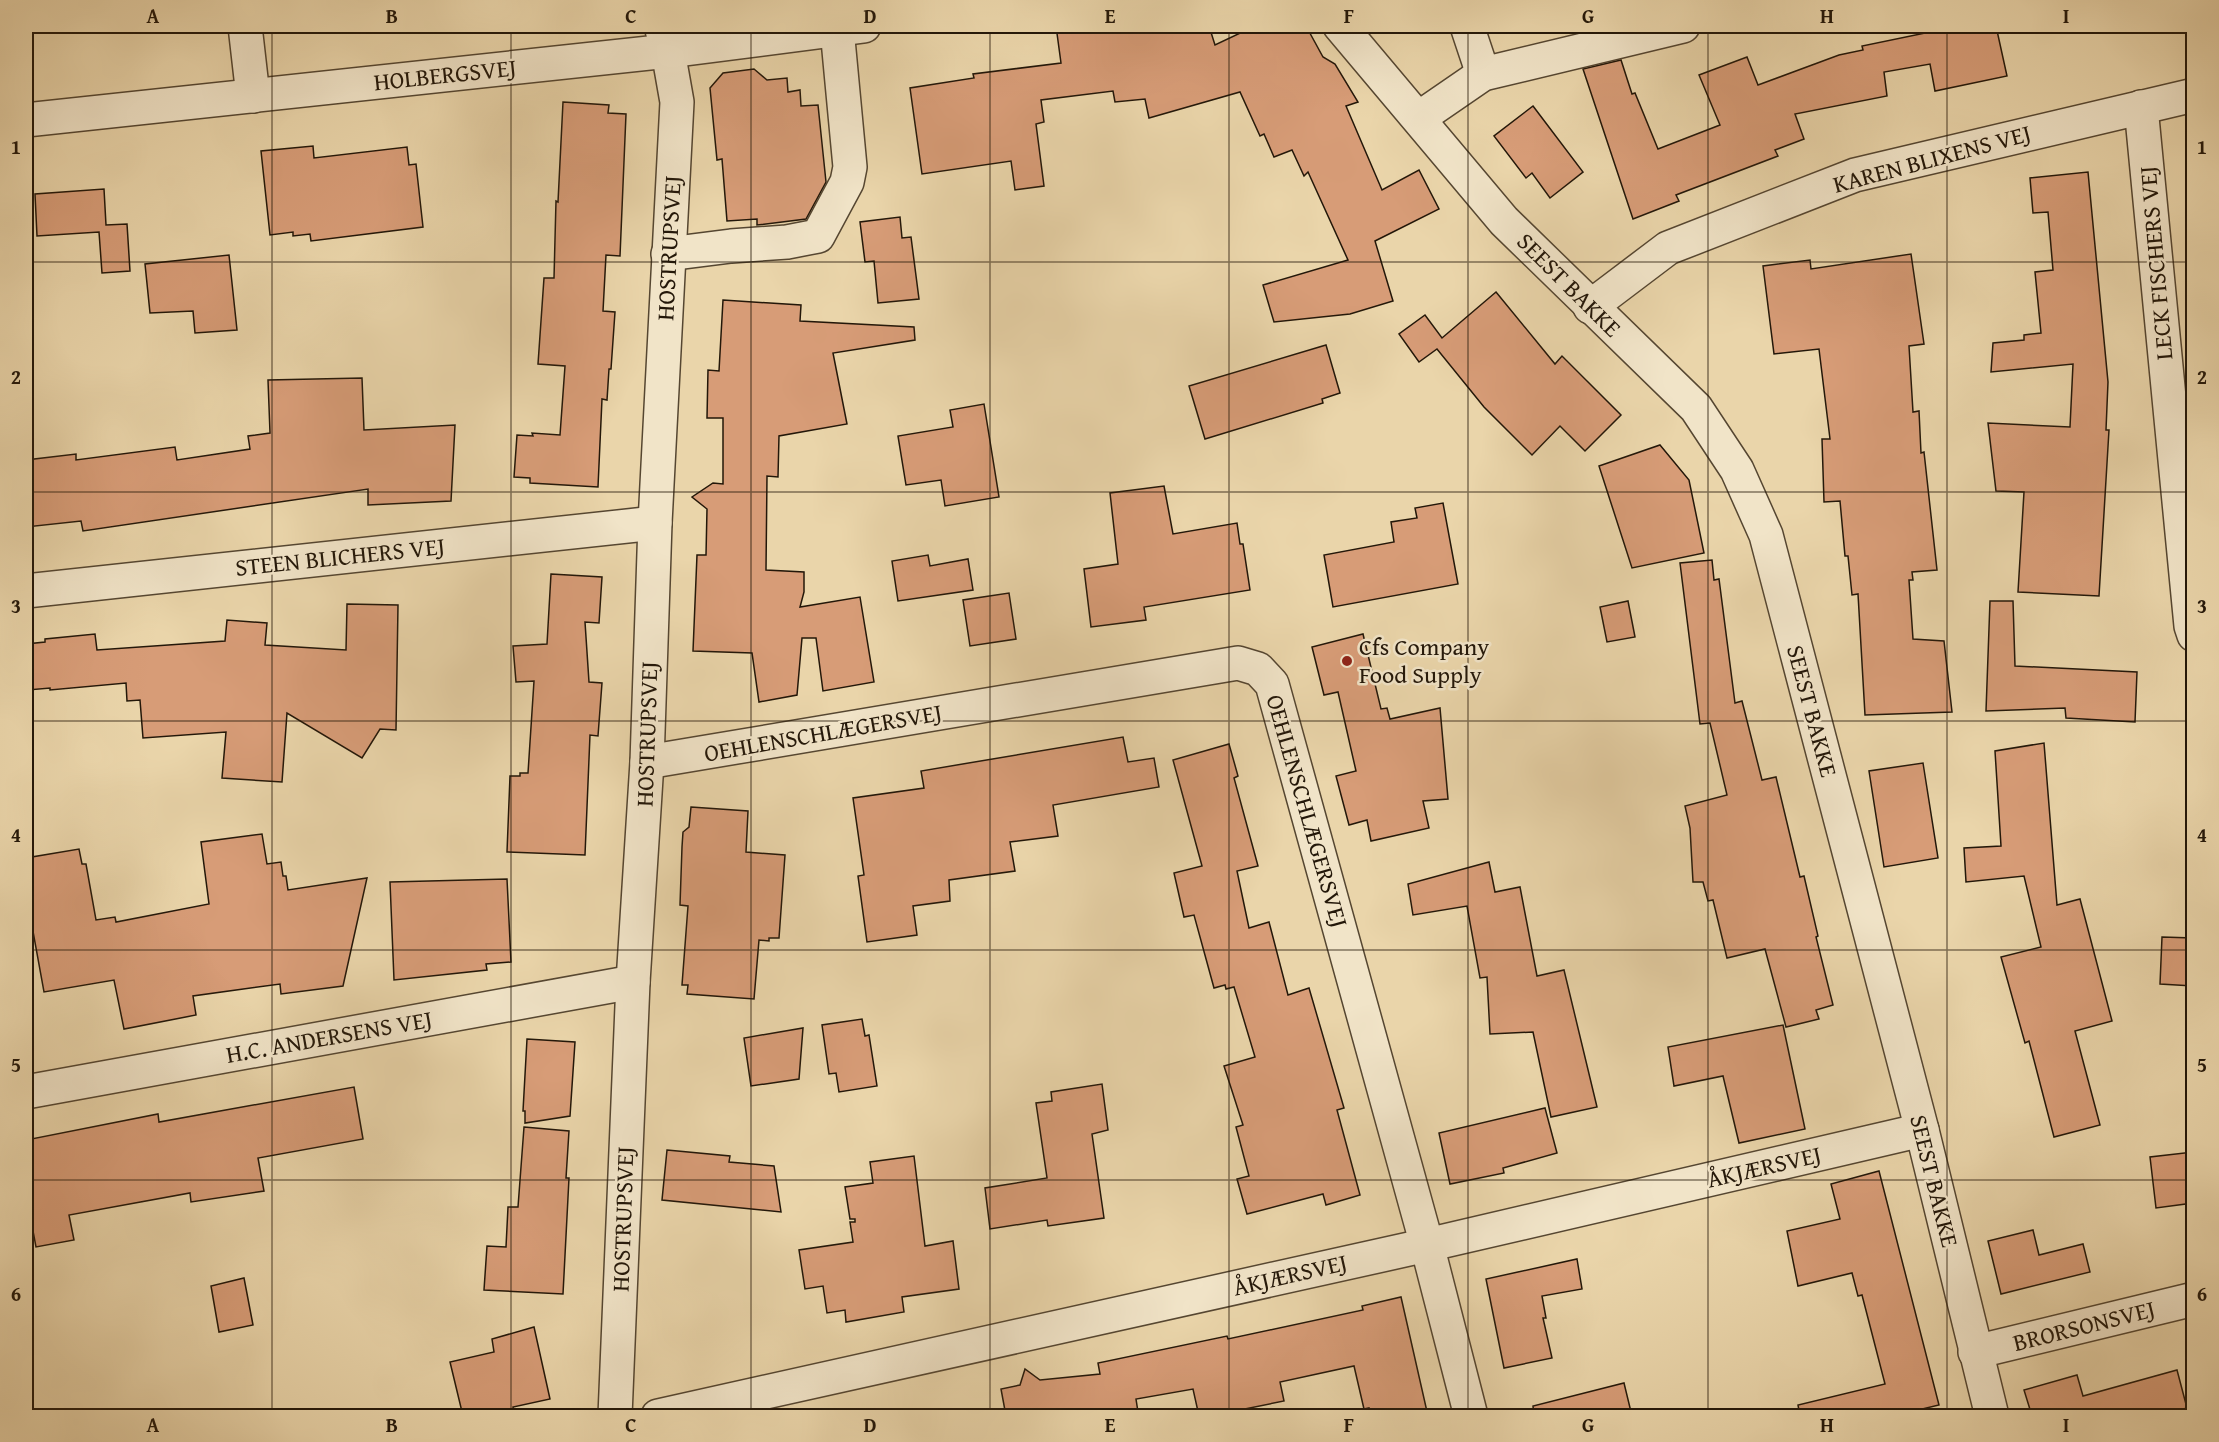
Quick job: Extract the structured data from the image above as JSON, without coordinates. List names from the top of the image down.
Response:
{
  "streets": {
    "street": [
      "HOLBERGSVEJ",
      "KAREN BLIXENS VEJ",
      "HOSTRUPSVEJ",
      "LECK FISCHERS VEJ",
      "SEEST BAKKE",
      "STEEN BLICHERS VEJ",
      "OEHLENSCHLÆGERSVEJ",
      "H.C. ANDERSENS VEJ",
      "ÅKJÆRSVEJ",
      "BRORSONSVEJ"
    ]
  },
  "crossings": [
    ["HOLBERGSVEJ", "HOSTRUPSVEJ"],
    ["KAREN BLIXENS VEJ", "LECK FISCHERS VEJ"],
    ["KAREN BLIXENS VEJ", "SEEST BAKKE"],
    ["HOSTRUPSVEJ", "STEEN BLICHERS VEJ"],
    ["HOSTRUPSVEJ", "OEHLENSCHLÆGERSVEJ"],
    ["HOSTRUPSVEJ", "H.C. ANDERSENS VEJ"],
    ["SEEST BAKKE", "ÅKJÆRSVEJ"],
    ["SEEST BAKKE", "BRORSONSVEJ"],
    ["OEHLENSCHLÆGERSVEJ", "ÅKJÆRSVEJ"]
  ],
  "places": ["Cfs Company Food Supply"],
  "grid": {
    "columns": [
      "A",
      "B",
      "C",
      "D",
      "E",
      "F",
      "G",
      "H",
      "I"
    ],
    "rows": [
      "1",
      "2",
      "3",
      "4",
      "5",
      "6"
    ]
  }
}
